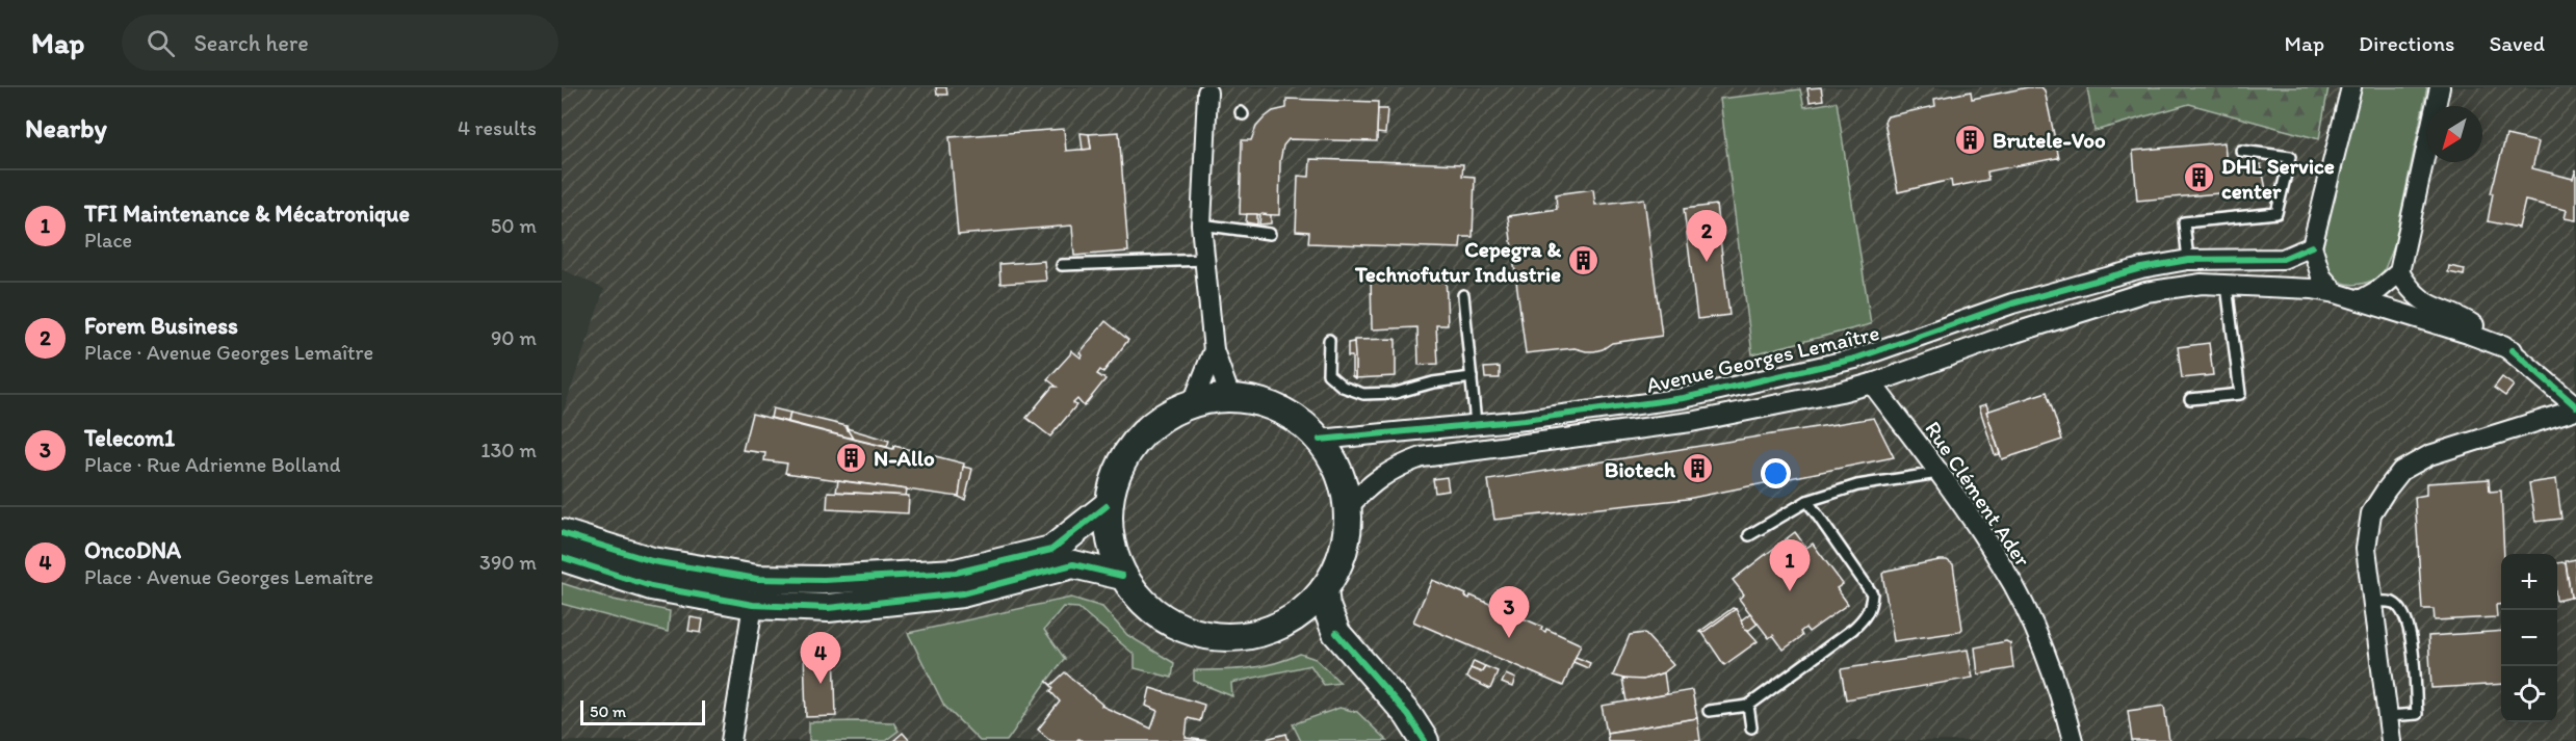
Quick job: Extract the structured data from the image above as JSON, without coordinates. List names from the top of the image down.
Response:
{
  "streets": {
    "street": ["Avenue Georges Lemaître", "Rue Clément Ader"]
  },
  "crossings": [
    ["Avenue Georges Lemaître", "Rue Clément Ader"]
  ],
  "places": {
    "building": [
      "Brutele-Voo",
      "DHL Service center",
      "Cepegra & Technofutur Industrie",
      "N-Allo",
      "Biotech"
    ]
  },
  "scale_bar": "50 m",
  "north": "bottom left",
  "page": {
    "header": "Map",
    "search": "Search here",
    "nav": ["Map", "Directions", "Saved"],
    "heading": ["Nearby", "4 results"],
    "list": [
      {
        "mark": "1",
        "name": "TFI Maintenance & Mécatronique",
        "note": "Place",
        "value": "50 m"
      },
      {
        "mark": "2",
        "name": "Forem Business",
        "note": "Place · Avenue Georges Lemaître",
        "value": "90 m"
      },
      {
        "mark": "3",
        "name": "Telecom1",
        "note": "Place · Rue Adrienne Bolland",
        "value": "130 m"
      },
      {
        "mark": "4",
        "name": "OncoDNA",
        "note": "Place · Avenue Georges Lemaître",
        "value": "390 m"
      }
    ],
    "pins": [
      "2",
      "1",
      "3",
      "4"
    ],
    "map_buttons": ["+", "−"],
    "scale": "50 m"
  }
}
